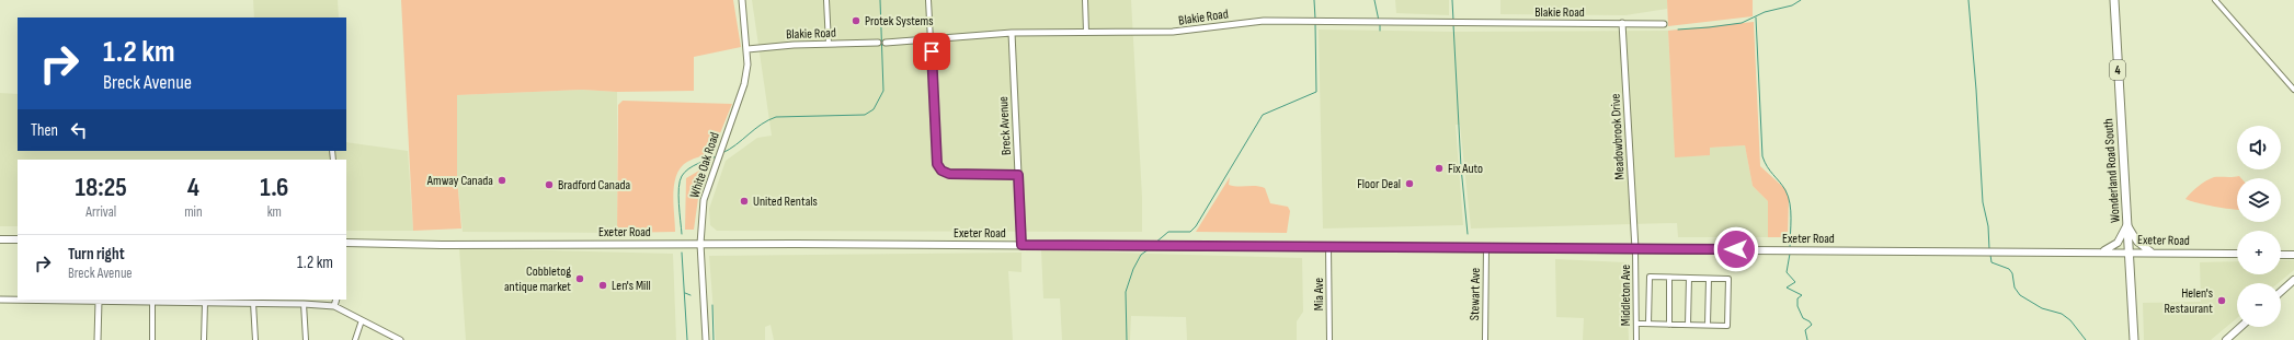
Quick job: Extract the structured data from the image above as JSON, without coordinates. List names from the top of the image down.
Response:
{
  "streets": {
    "main road": ["4", "Wonderland Road South", "Exeter Road"],
    "street": [
      "Blakie Road",
      "Breck Avenue",
      "Meadowbrook Drive",
      "White Oak Road",
      "Mia Ave",
      "Stewart Ave",
      "Middleton Ave"
    ]
  },
  "crossings": [
    ["Blakie Road", "Breck Avenue"],
    ["Blakie Road", "Meadowbrook Drive"],
    ["Blakie Road", "White Oak Road"],
    ["Breck Avenue", "Exeter Road"],
    ["Meadowbrook Drive", "Exeter Road"],
    ["Meadowbrook Drive", "Middleton Ave"],
    ["White Oak Road", "Exeter Road"],
    ["Wonderland Road South", "Exeter Road"],
    ["Exeter Road", "Mia Ave"],
    ["Exeter Road", "Stewart Ave"],
    ["Exeter Road", "Middleton Ave"]
  ],
  "places": [
    "Protek Systems",
    "Fix Auto",
    "Amway Canada",
    "Floor Deal",
    "Bradford Canada",
    "United Rentals",
    "Cobbletog antique market",
    "Len's Mill",
    "Helen's Restaurant"
  ],
  "page": {
    "turn": ["1.2 km", "Breck Avenue"],
    "then": "Then",
    "map_buttons": ["+", "−"],
    "eta": [
      "18:25",
      "Arrival",
      "4",
      "min",
      "1.6",
      "km"
    ],
    "list": [
      {
        "name": "Turn right",
        "note": "Breck Avenue",
        "value": "1.2 km"
      }
    ]
  }
}
